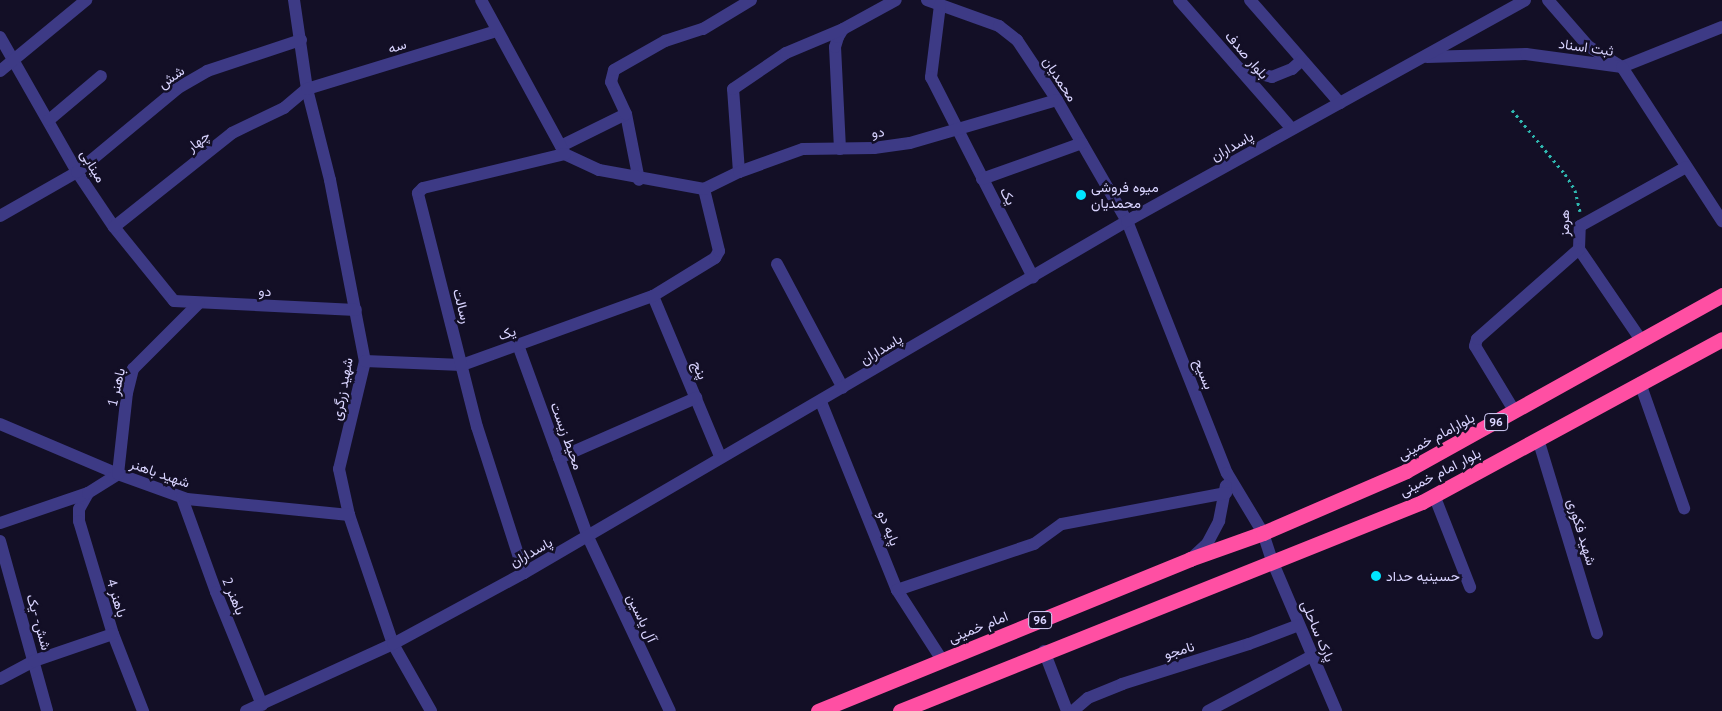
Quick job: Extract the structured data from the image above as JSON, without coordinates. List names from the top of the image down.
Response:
{
  "streets": {
    "highway": [
      "96",
      "بلوارامام خمینی",
      "بلوار امام خمینی",
      "امام خمینی"
    ],
    "street": [
      "سه",
      "ثبت اسناد",
      "بلوار صدف",
      "شش",
      "محمدیان",
      "دو",
      "چهار",
      "پاسداران",
      "مینابی",
      "یک",
      "هرمز",
      "رسالت",
      "پنج",
      "بسیح",
      "باهنر 1",
      "شهید زرگری",
      "محیط زیست",
      "شهید باهنر",
      "پایه دو",
      "شهید فکوری",
      "باهنر 2",
      "باهنر 4",
      "آل یاسین",
      "شش- -یک",
      "پارک ساحلی",
      "نامجو"
    ]
  },
  "crossings": [
    ["سه", "چهار"],
    ["سه", "شهید زرگری"],
    ["ثبت اسناد", "پاسداران"],
    ["بلوار صدف", "پاسداران"],
    ["شش", "مینابی"],
    ["شش", "شهید زرگری"],
    ["محمدیان", "دو"],
    ["محمدیان", "پاسداران"],
    ["محمدیان", "یک"],
    ["محمدیان", "بسیح"],
    ["دو", "مینابی"],
    ["دو", "یک"],
    ["دو", "باهنر 1"],
    ["دو", "شهید زرگری"],
    ["چهار", "مینابی"],
    ["چهار", "شهید زرگری"],
    ["پاسداران", "یک"],
    ["پاسداران", "رسالت"],
    ["پاسداران", "پنج"],
    ["پاسداران", "بسیح"],
    ["پاسداران", "شهید زرگری"],
    ["پاسداران", "محیط زیست"],
    ["پاسداران", "پایه دو"],
    ["پاسداران", "باهنر 2"],
    ["پاسداران", "آل یاسین"],
    ["یک", "رسالت"],
    ["یک", "پنج"],
    ["یک", "شهید زرگری"],
    ["یک", "محیط زیست"],
    ["هرمز", "بلوارامام خمینی"],
    ["بسیح", "بلوارامام خمینی"],
    ["بسیح", "امام خمینی"],
    ["بسیح", "پارک ساحلی"],
    ["باهنر 1", "شهید باهنر"],
    ["شهید زرگری", "شهید باهنر"],
    ["96", "بلوار امام خمینی"],
    ["96", "پارک ساحلی"],
    ["محیط زیست", "آل یاسین"],
    ["بلوارامام خمینی", "امام خمینی"],
    ["بلوارامام خمینی", "پارک ساحلی"],
    ["بلوار امام خمینی", "شهید فکوری"],
    ["بلوار امام خمینی", "پارک ساحلی"],
    ["شهید باهنر", "باهنر 2"],
    ["پایه دو", "امام خمینی"],
    ["امام خمینی", "پارک ساحلی"],
    ["پارک ساحلی", "نامجو"]
  ],
  "places": ["میوه فروشی محمدیان", "حسینیه حداد"]
}
